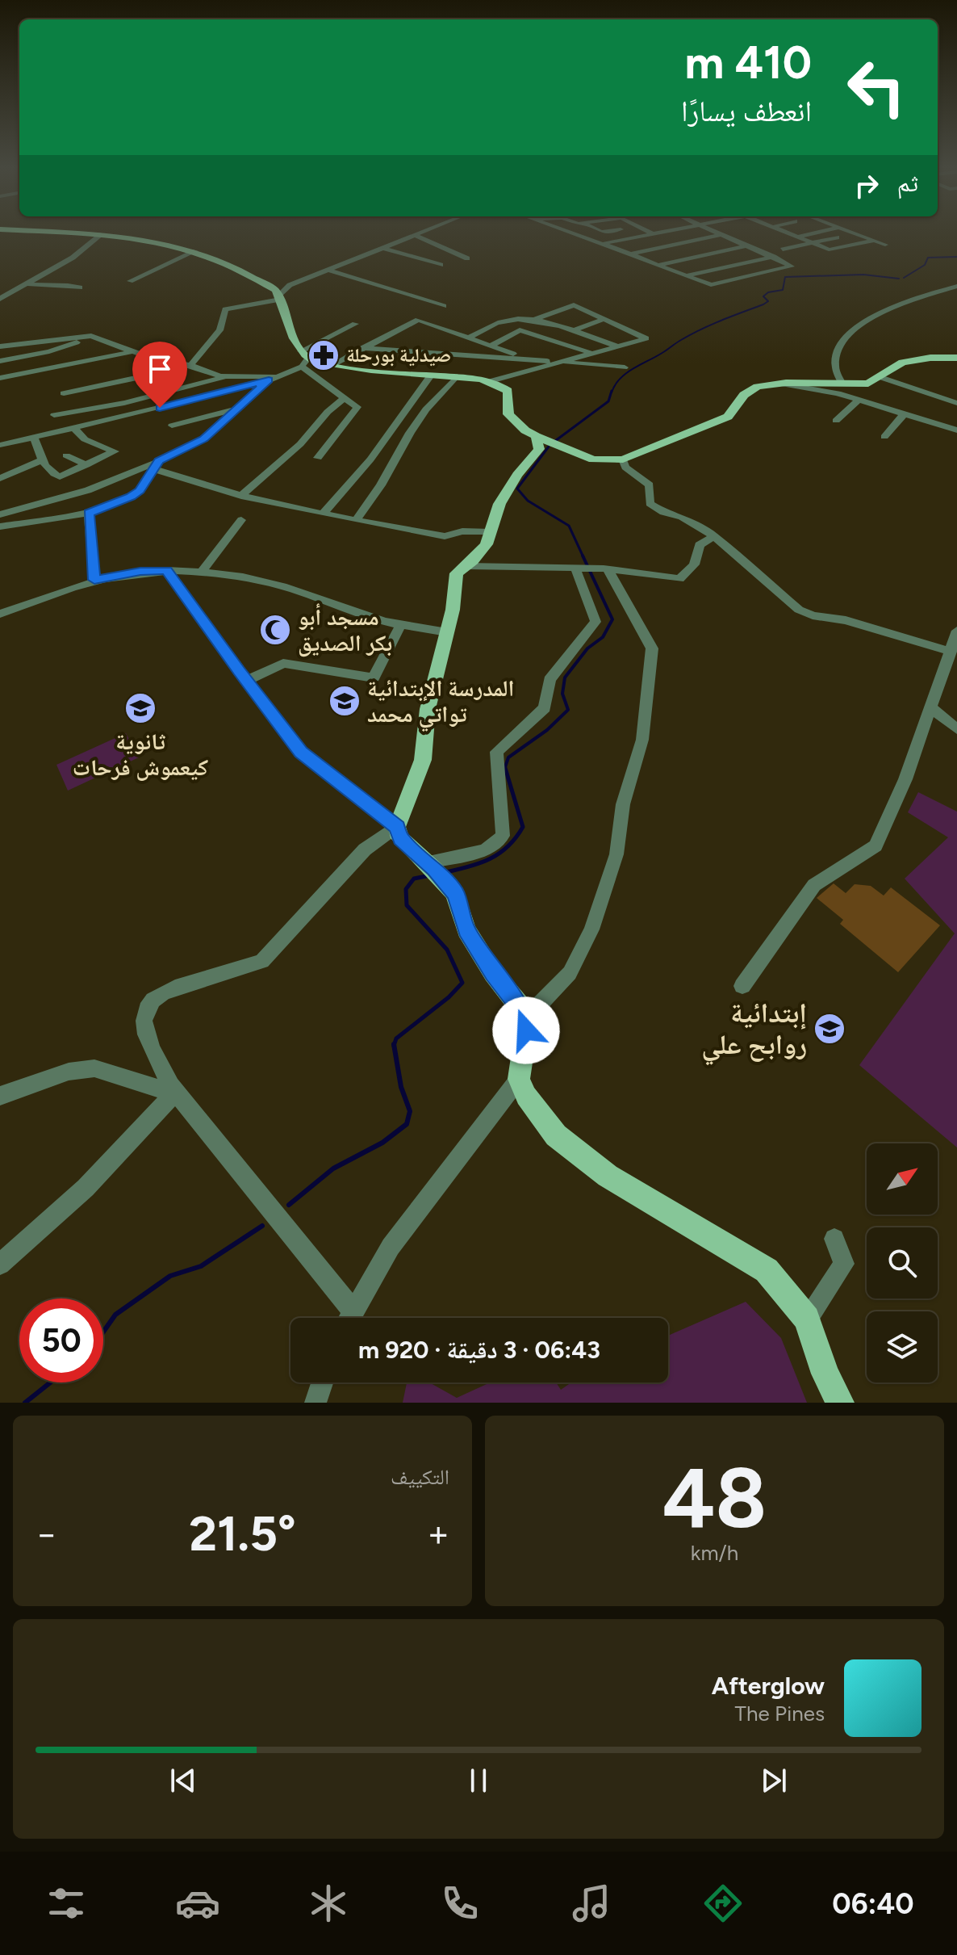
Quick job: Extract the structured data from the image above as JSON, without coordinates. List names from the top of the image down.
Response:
{
  "places": {
    "pharmacy": ["صيدلية بورحلة"],
    "mosque": ["مسجد أبو بكر الصديق"],
    "school or university": ["المدرسة الإبتدائية تواتي محمد", "ثانوية كيعموش فرحات", "إبتدائية روابح علي"]
  },
  "north": "top right",
  "page": {
    "turn": ["410 m", "انعطف يسارًا"],
    "then": "ثم",
    "limit": "50",
    "trip": "06:43 · 3 دقيقة · 920 m",
    "tile": [
      ["48", "km/h"],
      "التكييف"
    ],
    "heat": ["−", "21.5°", "+"],
    "song": ["Afterglow", "The Pines"],
    "tabs": "06:40"
  }
}
